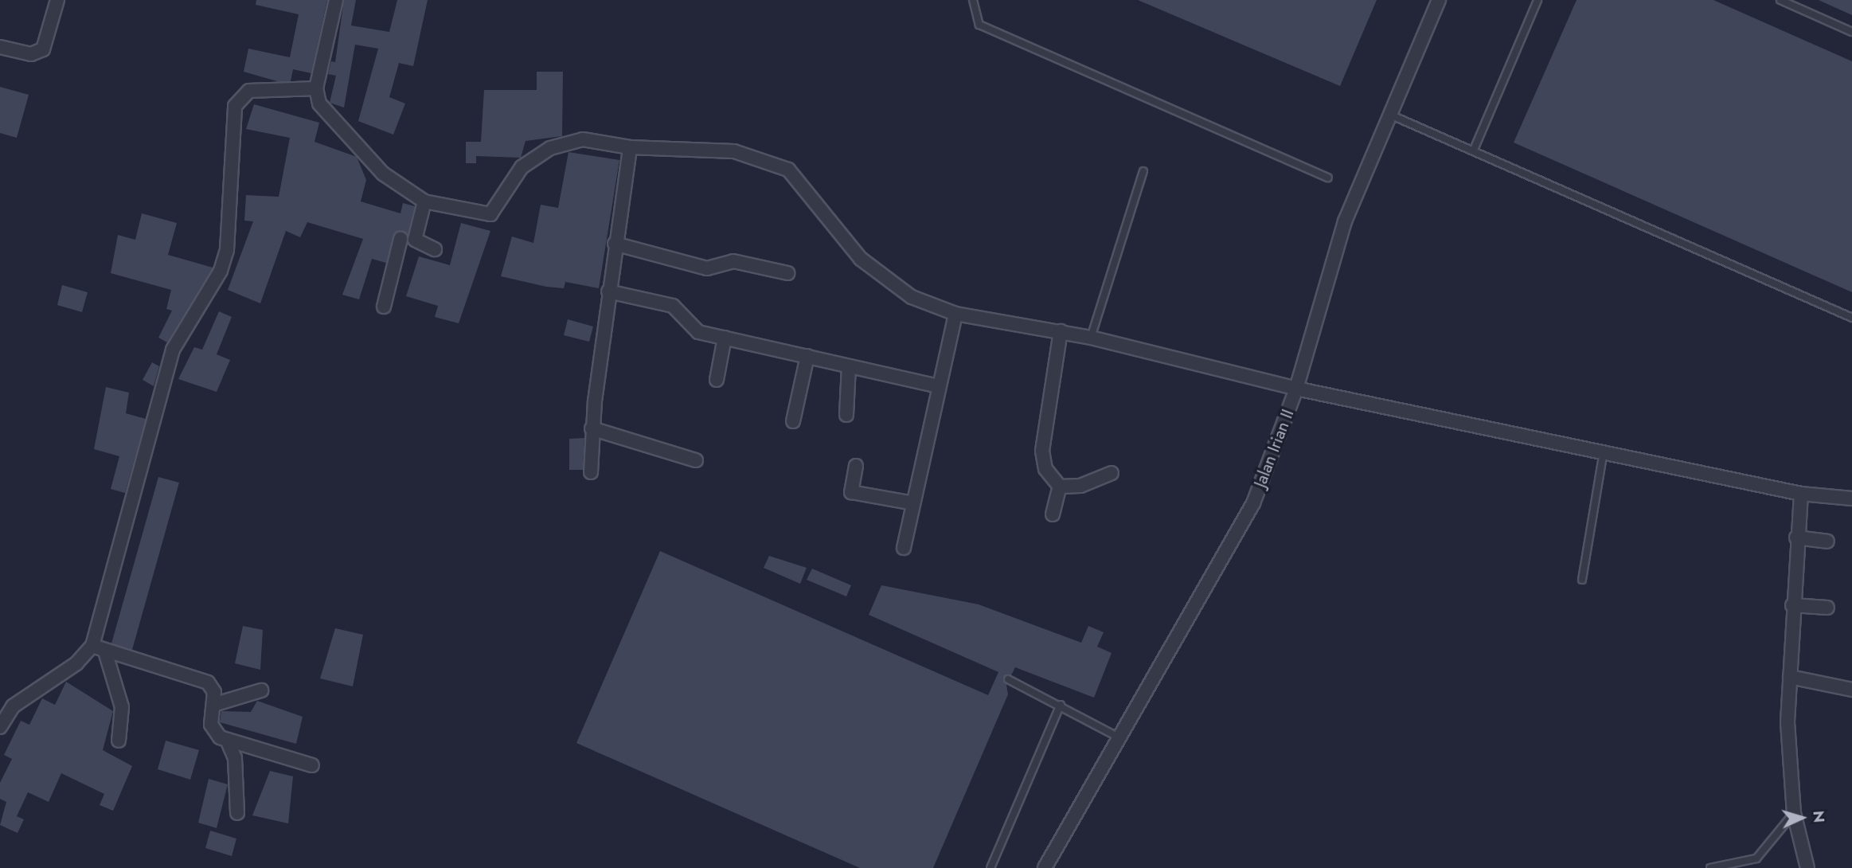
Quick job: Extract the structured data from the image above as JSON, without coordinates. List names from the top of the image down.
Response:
{
  "streets": {
    "street": ["Jalan Irian II"]
  },
  "north": "right"
}
